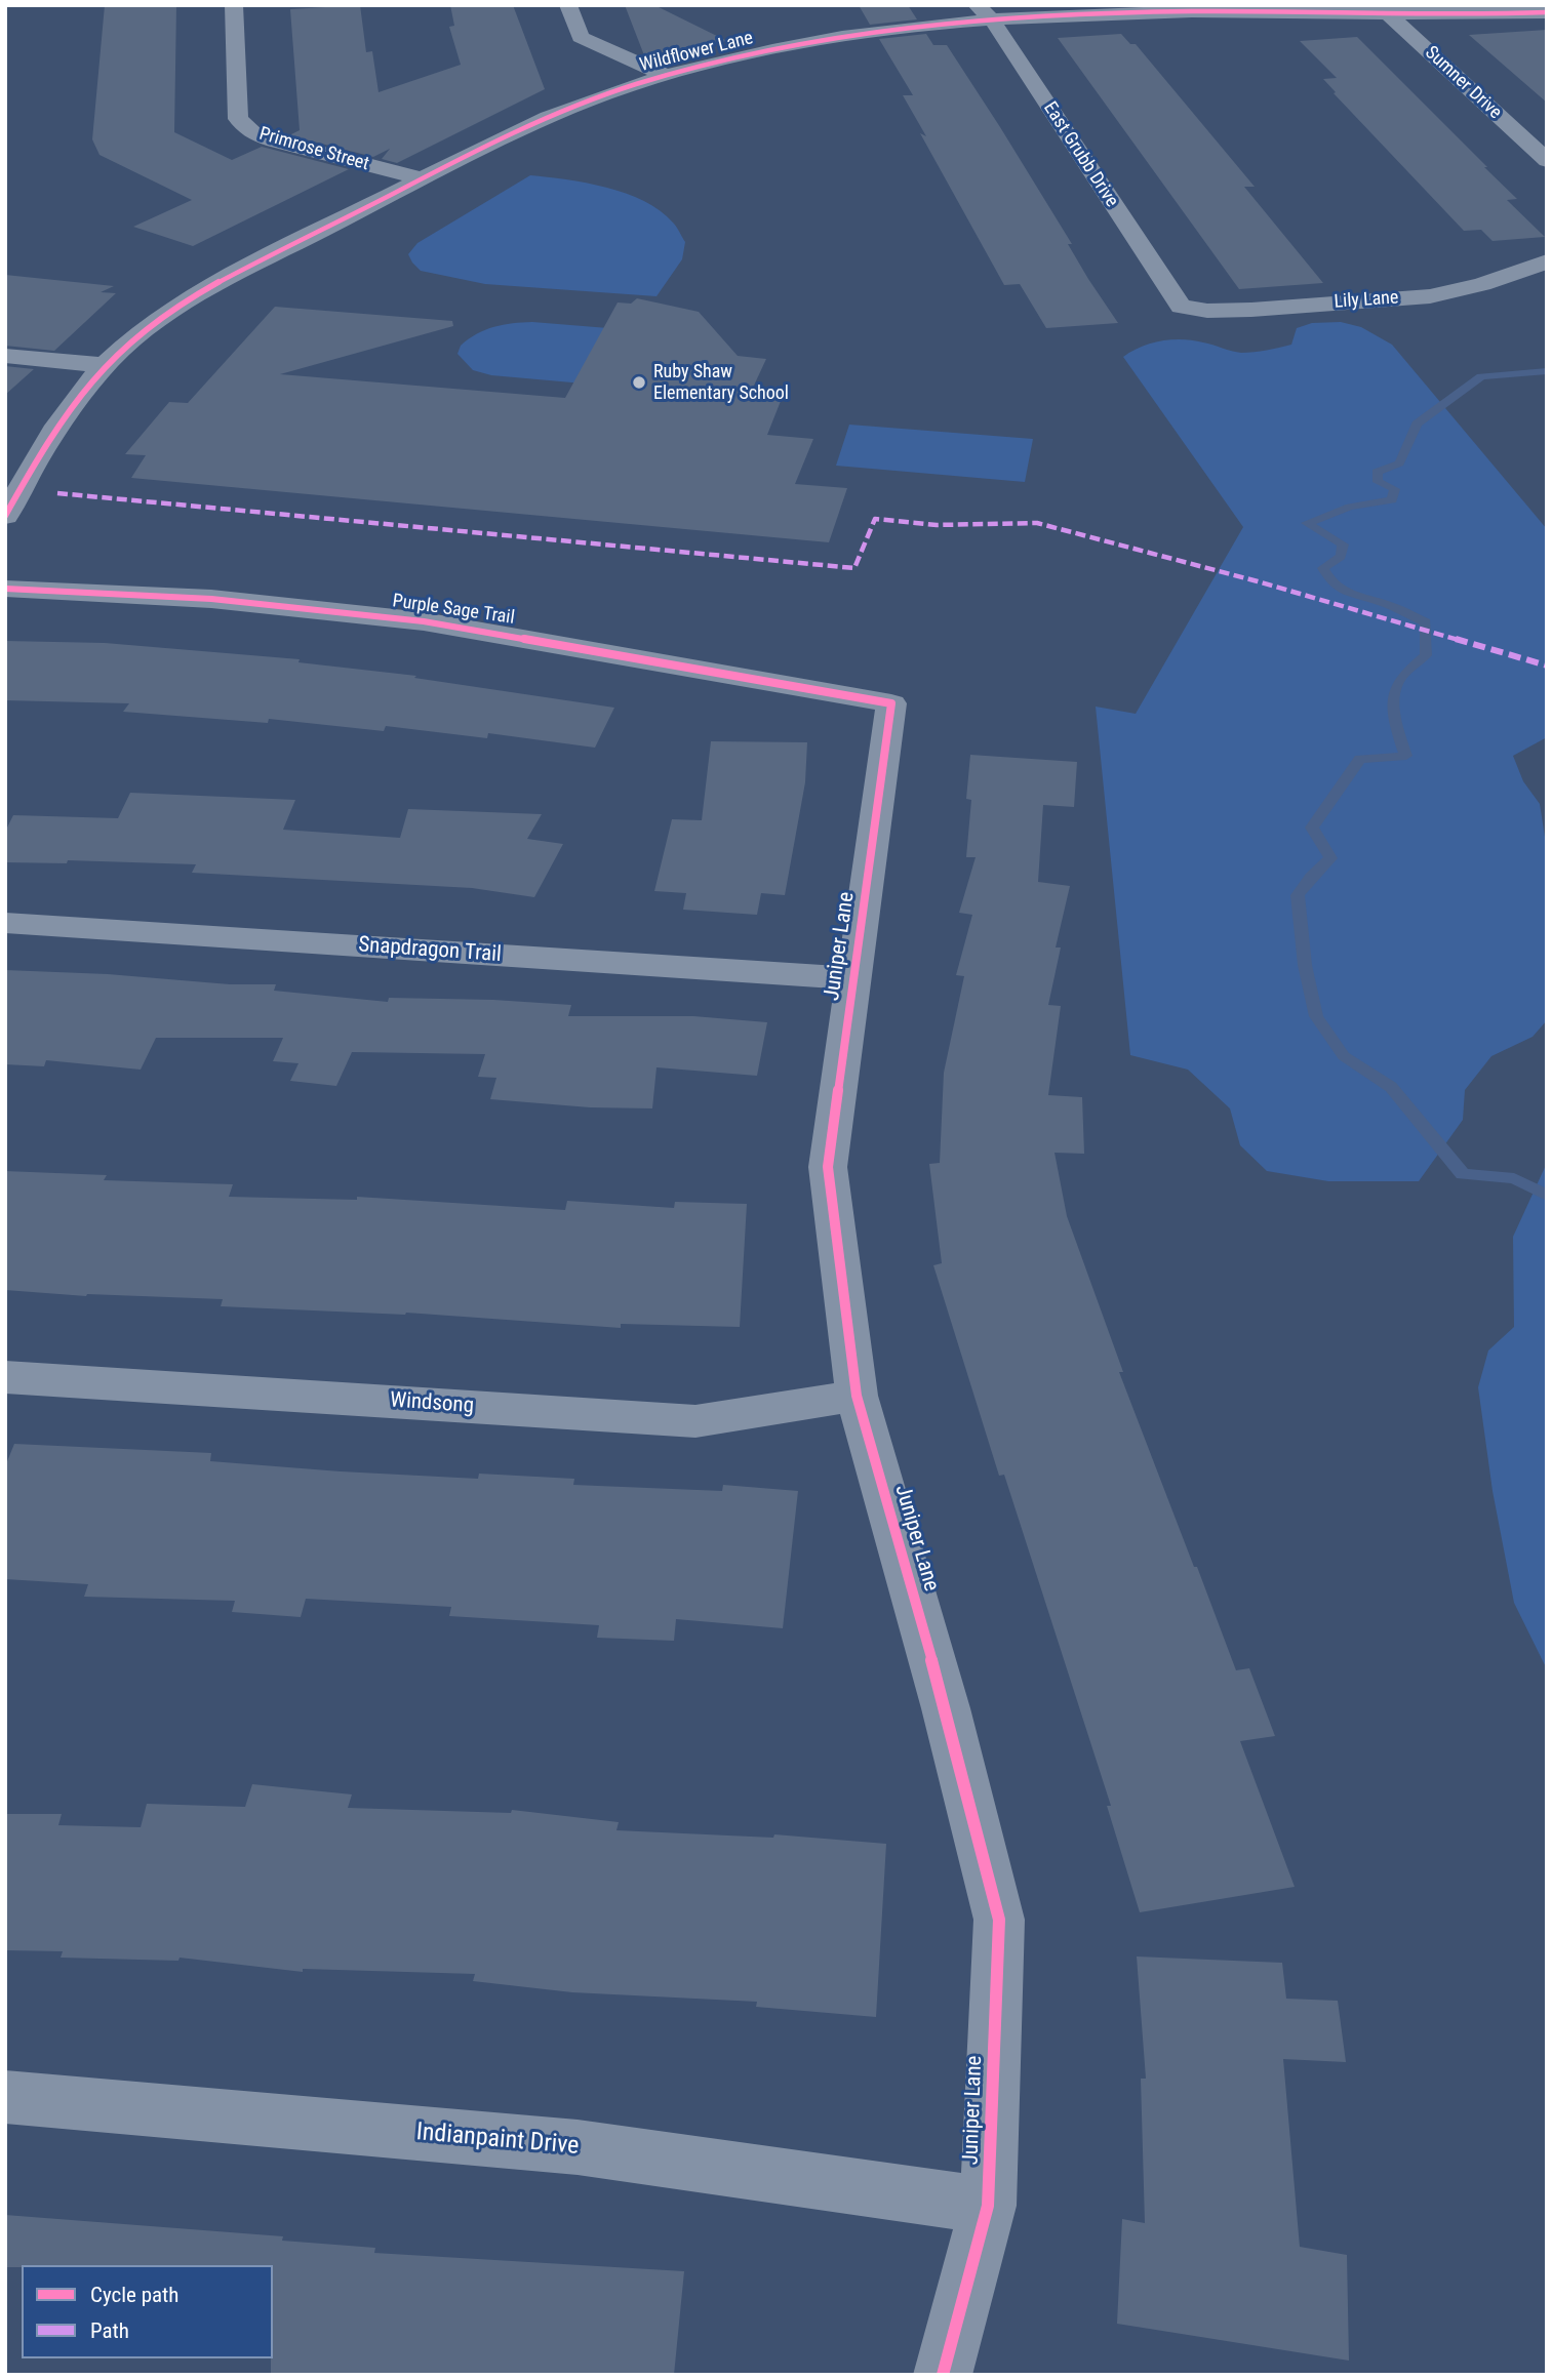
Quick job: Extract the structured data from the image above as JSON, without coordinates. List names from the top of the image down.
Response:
{
  "streets": {
    "street": [
      "Wildflower Lane",
      "Sumner Drive",
      "Primrose Street",
      "East Grubb Drive",
      "Lily Lane",
      "Purple Sage Trail",
      "Juniper Lane",
      "Snapdragon Trail",
      "Windsong",
      "Indianpaint Drive"
    ]
  },
  "crossings": [
    ["Wildflower Lane", "Sumner Drive"],
    ["Wildflower Lane", "Primrose Street"],
    ["Wildflower Lane", "East Grubb Drive"],
    ["East Grubb Drive", "Lily Lane"],
    ["Purple Sage Trail", "Juniper Lane"],
    ["Juniper Lane", "Snapdragon Trail"],
    ["Juniper Lane", "Windsong"],
    ["Juniper Lane", "Indianpaint Drive"]
  ],
  "places": ["Ruby Shaw Elementary School"],
  "legend": ["Cycle path", "Path"]
}
